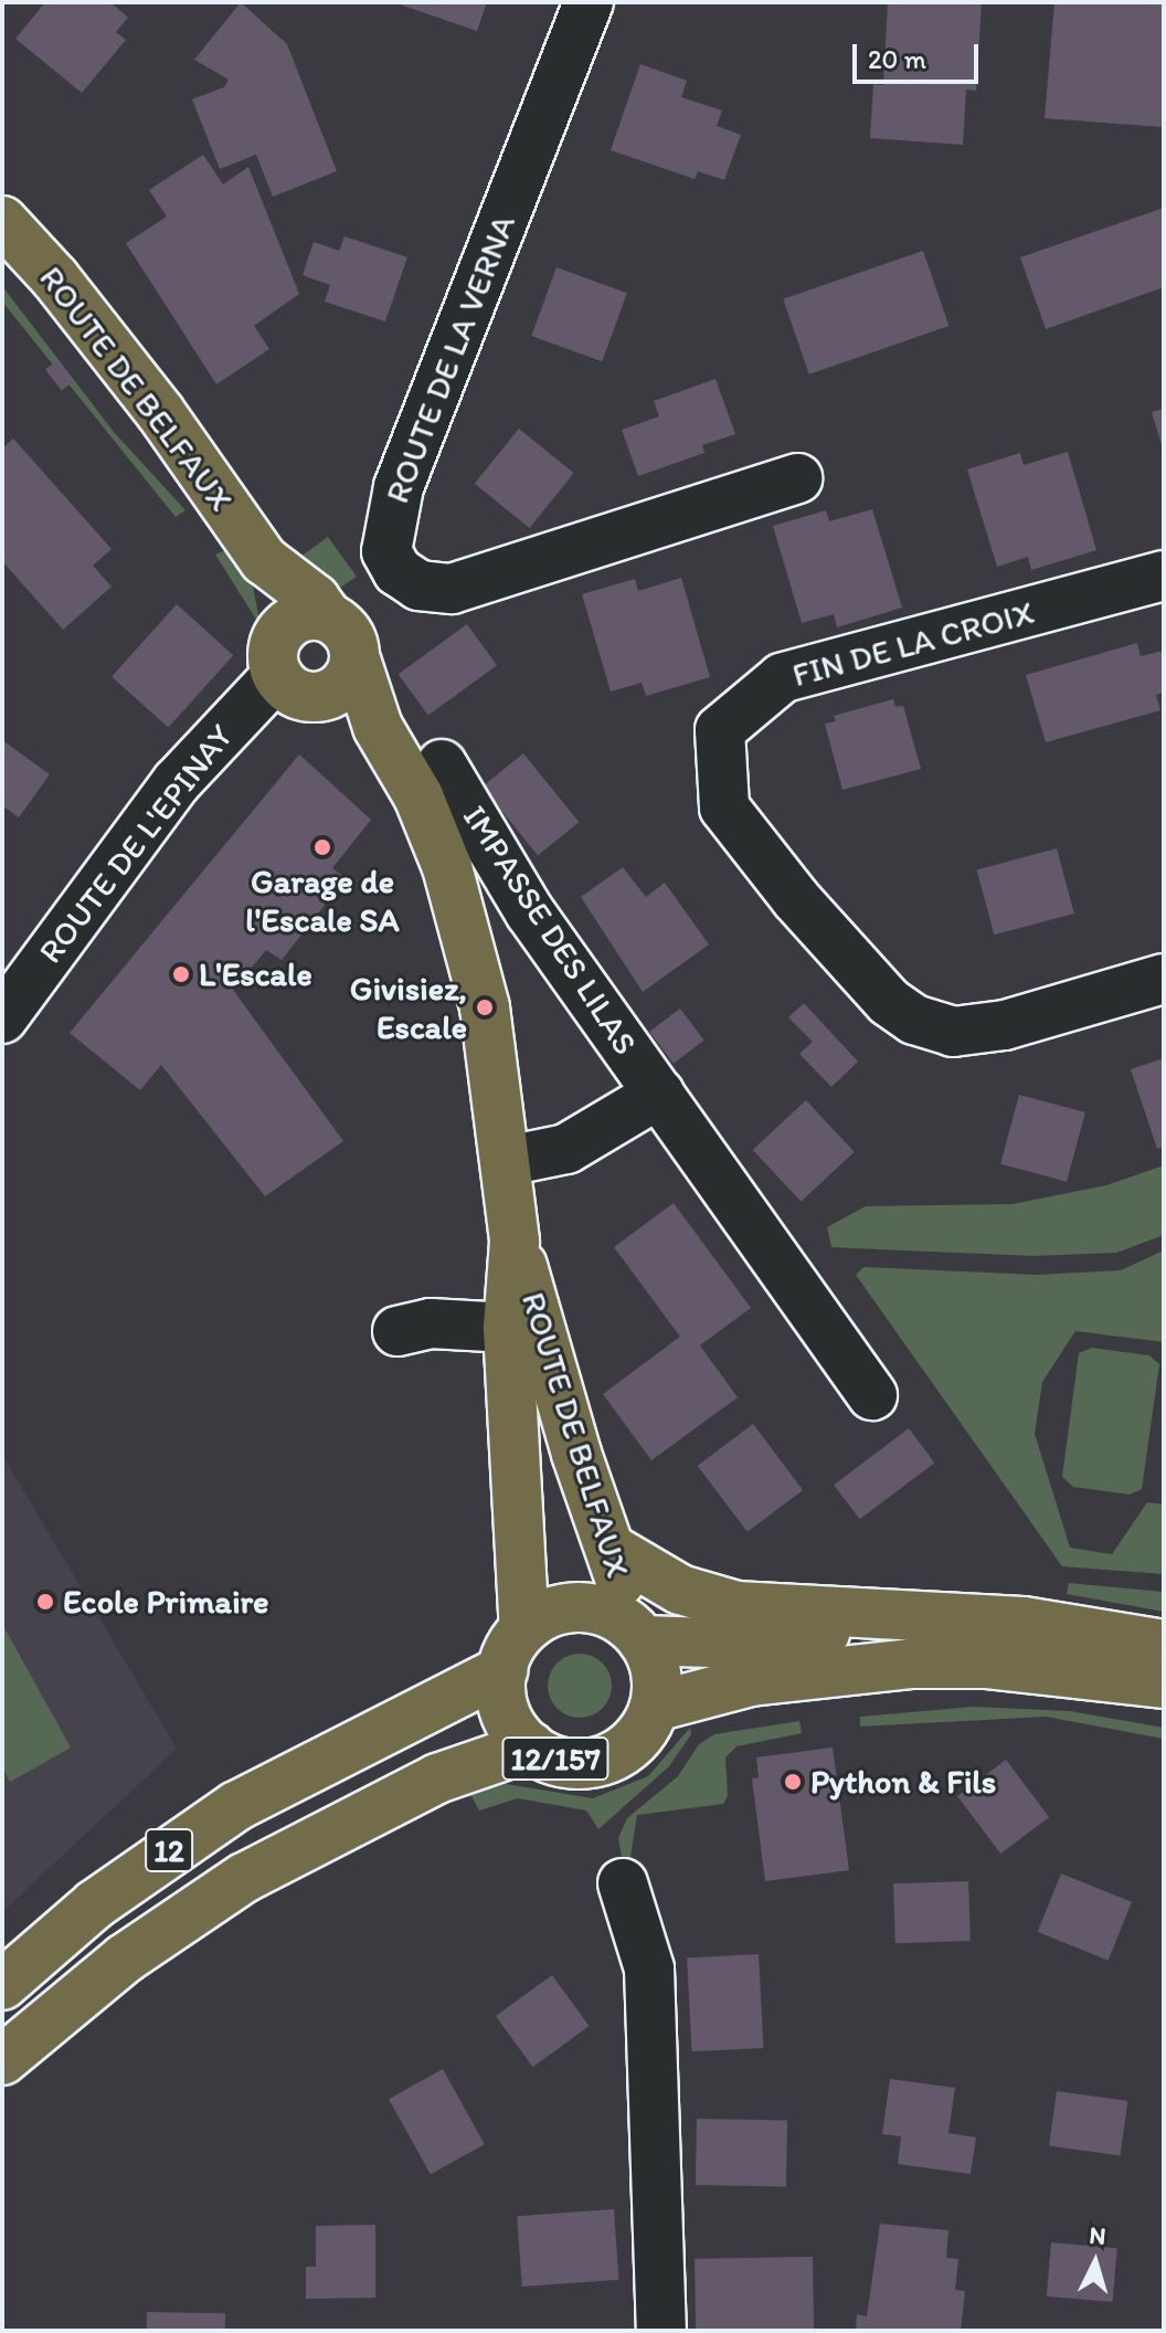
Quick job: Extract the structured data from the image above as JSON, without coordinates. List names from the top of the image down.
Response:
{
  "streets": {
    "main road": ["ROUTE DE BELFAUX", "12/157", "12"],
    "street": [
      "ROUTE DE LA VERNA",
      "FIN DE LA CROIX",
      "ROUTE DE L'EPINAY",
      "IMPASSE DES LILAS"
    ]
  },
  "crossings": [
    ["ROUTE DE BELFAUX", "ROUTE DE L'EPINAY"],
    ["ROUTE DE BELFAUX", "IMPASSE DES LILAS"],
    ["ROUTE DE BELFAUX", "12/157"],
    ["ROUTE DE BELFAUX", "12"],
    ["12/157", "12"]
  ],
  "places": [
    "Garage de l'Escale SA",
    "L'Escale",
    "Givisiez, Escale",
    "Ecole Primaire",
    "Python & Fils"
  ],
  "scale_bar": "20 m",
  "north": "top"
}
